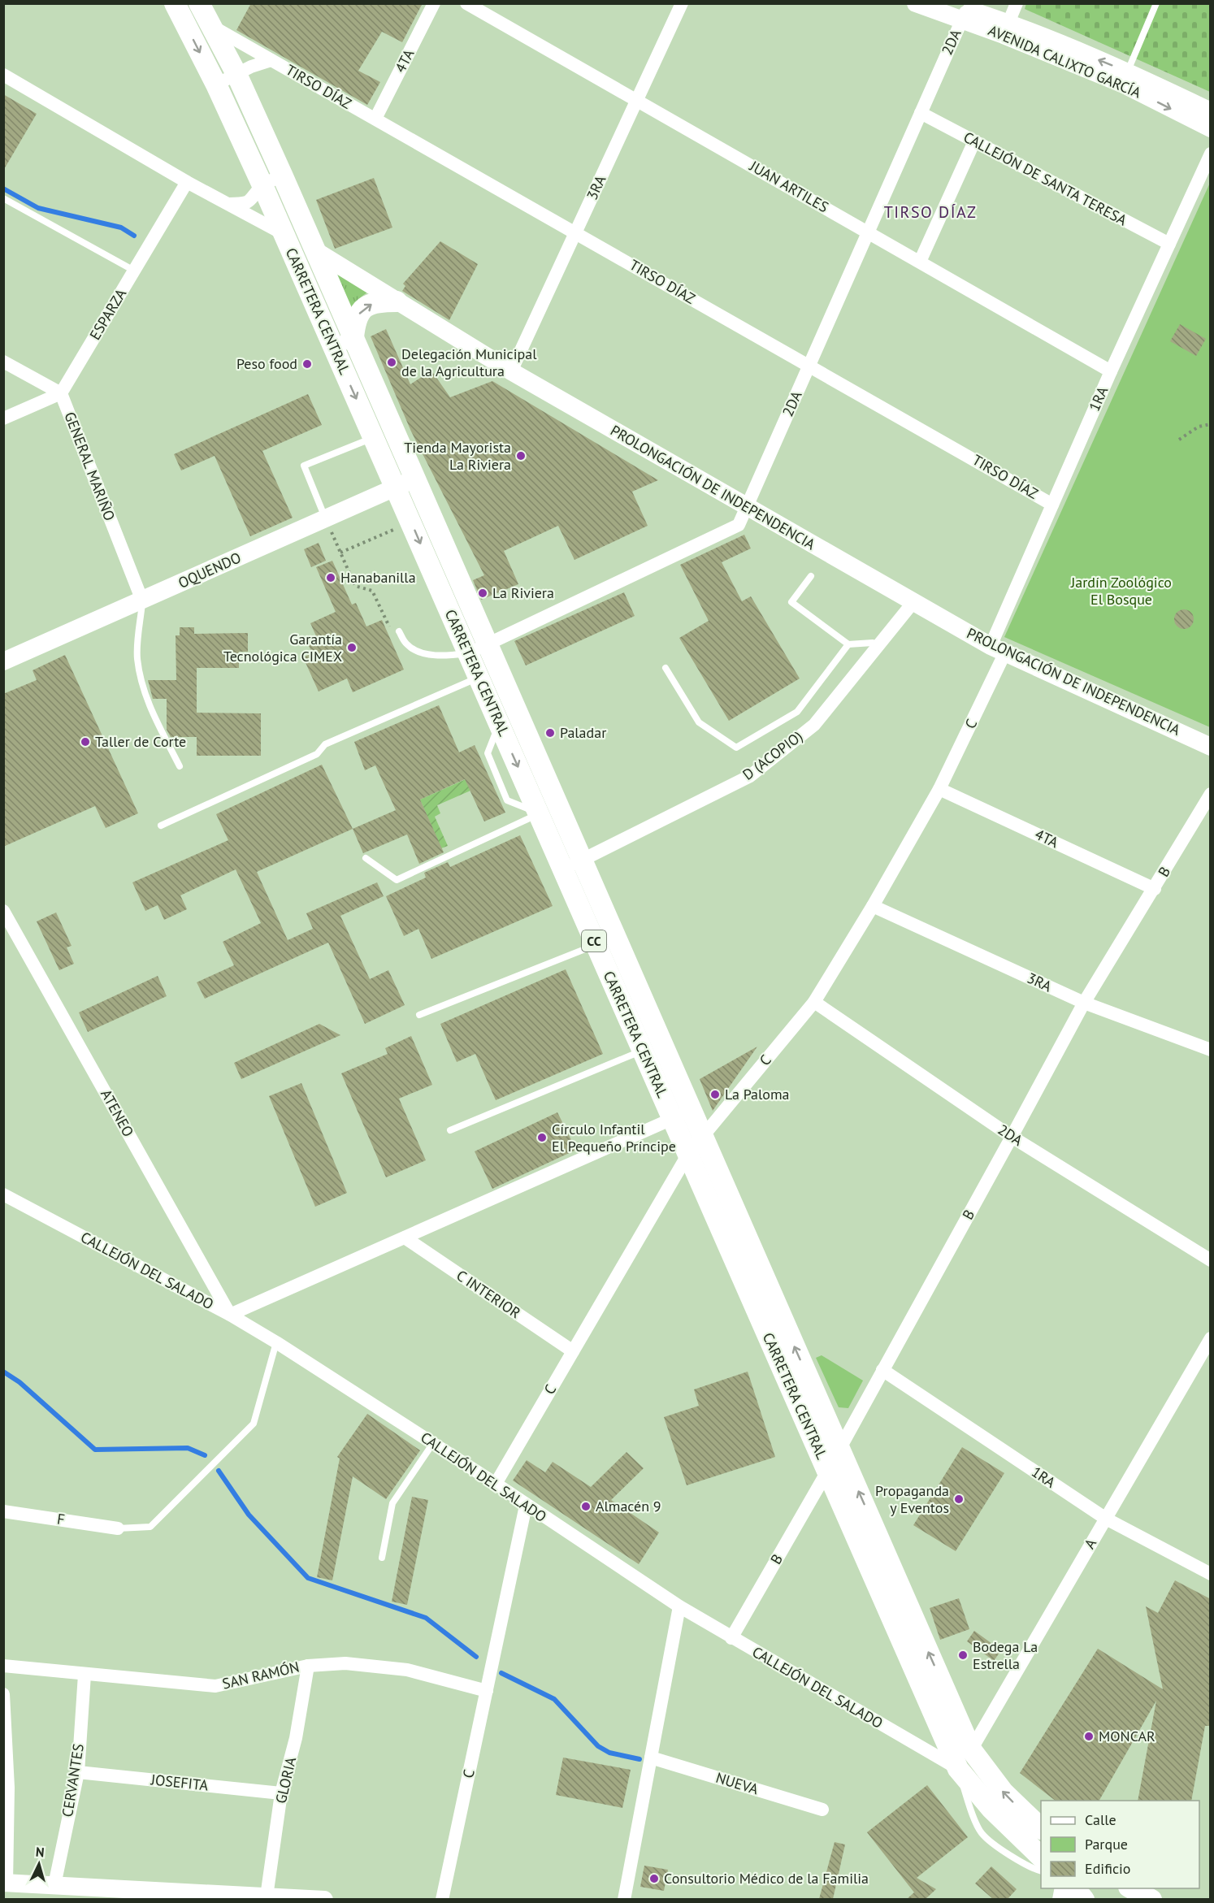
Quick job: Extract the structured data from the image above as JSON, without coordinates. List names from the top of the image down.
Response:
{
  "streets": {
    "main road": ["CARRETERA CENTRAL", "CC"],
    "street": [
      "2DA",
      "4TA",
      "AVENIDA CALIXTO GARCÍA",
      "TIRSO DÍAZ",
      "CALLEJÓN DE SANTA TERESA",
      "JUAN ARTILES",
      "3RA",
      "ESPARZA",
      "1RA",
      "GENERAL MARIÑO",
      "PROLONGACIÓN DE INDEPENDENCIA",
      "OQUENDO",
      "C",
      "D (ACOPIO)",
      "B",
      "ATENEO",
      "CALLEJÓN DEL SALADO",
      "C INTERIOR",
      "F",
      "A",
      "SAN RAMÓN",
      "CERVANTES",
      "GLORIA",
      "JOSEFITA",
      "NUEVA"
    ]
  },
  "crossings": [
    ["2DA", "AVENIDA CALIXTO GARCÍA"],
    ["2DA", "TIRSO DÍAZ"],
    ["2DA", "CALLEJÓN DE SANTA TERESA"],
    ["2DA", "JUAN ARTILES"],
    ["2DA", "CARRETERA CENTRAL"],
    ["2DA", "PROLONGACIÓN DE INDEPENDENCIA"],
    ["2DA", "C"],
    ["2DA", "B"],
    ["4TA", "TIRSO DÍAZ"],
    ["4TA", "C"],
    ["4TA", "B"],
    ["TIRSO DÍAZ", "3RA"],
    ["TIRSO DÍAZ", "CARRETERA CENTRAL"],
    ["TIRSO DÍAZ", "1RA"],
    ["CALLEJÓN DE SANTA TERESA", "1RA"],
    ["JUAN ARTILES", "3RA"],
    ["JUAN ARTILES", "1RA"],
    ["3RA", "PROLONGACIÓN DE INDEPENDENCIA"],
    ["3RA", "C"],
    ["3RA", "B"],
    ["CARRETERA CENTRAL", "PROLONGACIÓN DE INDEPENDENCIA"],
    ["CARRETERA CENTRAL", "OQUENDO"],
    ["CARRETERA CENTRAL", "C"],
    ["CARRETERA CENTRAL", "D (ACOPIO)"],
    ["CARRETERA CENTRAL", "B"],
    ["CARRETERA CENTRAL", "CALLEJÓN DEL SALADO"],
    ["CARRETERA CENTRAL", "A"],
    ["ESPARZA", "GENERAL MARIÑO"],
    ["ESPARZA", "PROLONGACIÓN DE INDEPENDENCIA"],
    ["1RA", "PROLONGACIÓN DE INDEPENDENCIA"],
    ["1RA", "C"],
    ["1RA", "B"],
    ["1RA", "A"],
    ["GENERAL MARIÑO", "OQUENDO"],
    ["PROLONGACIÓN DE INDEPENDENCIA", "C"],
    ["PROLONGACIÓN DE INDEPENDENCIA", "D (ACOPIO)"],
    ["C", "CALLEJÓN DEL SALADO"],
    ["C", "C INTERIOR"],
    ["C", "SAN RAMÓN"],
    ["B", "CALLEJÓN DEL SALADO"],
    ["ATENEO", "CALLEJÓN DEL SALADO"],
    ["CALLEJÓN DEL SALADO", "A"],
    ["SAN RAMÓN", "CERVANTES"],
    ["SAN RAMÓN", "GLORIA"],
    ["CERVANTES", "JOSEFITA"],
    ["GLORIA", "JOSEFITA"]
  ],
  "districts": ["TIRSO DÍAZ"],
  "parks": ["Jardín Zoológico El Bosque"],
  "places": [
    "Delegación Municipal de la Agricultura",
    "Peso food",
    "Tienda Mayorista La Riviera",
    "Hanabanilla",
    "La Riviera",
    "Garantía Tecnológica CIMEX",
    "Paladar",
    "Taller de Corte",
    "La Paloma",
    "Círculo Infantil El Pequeño Príncipe",
    "Propaganda y Eventos",
    "Almacén 9",
    "Bodega La Estrella",
    "MONCAR",
    "Consultorio Médico de la Familia"
  ],
  "legend": ["Calle", "Parque", "Edificio"],
  "north": "top"
}
